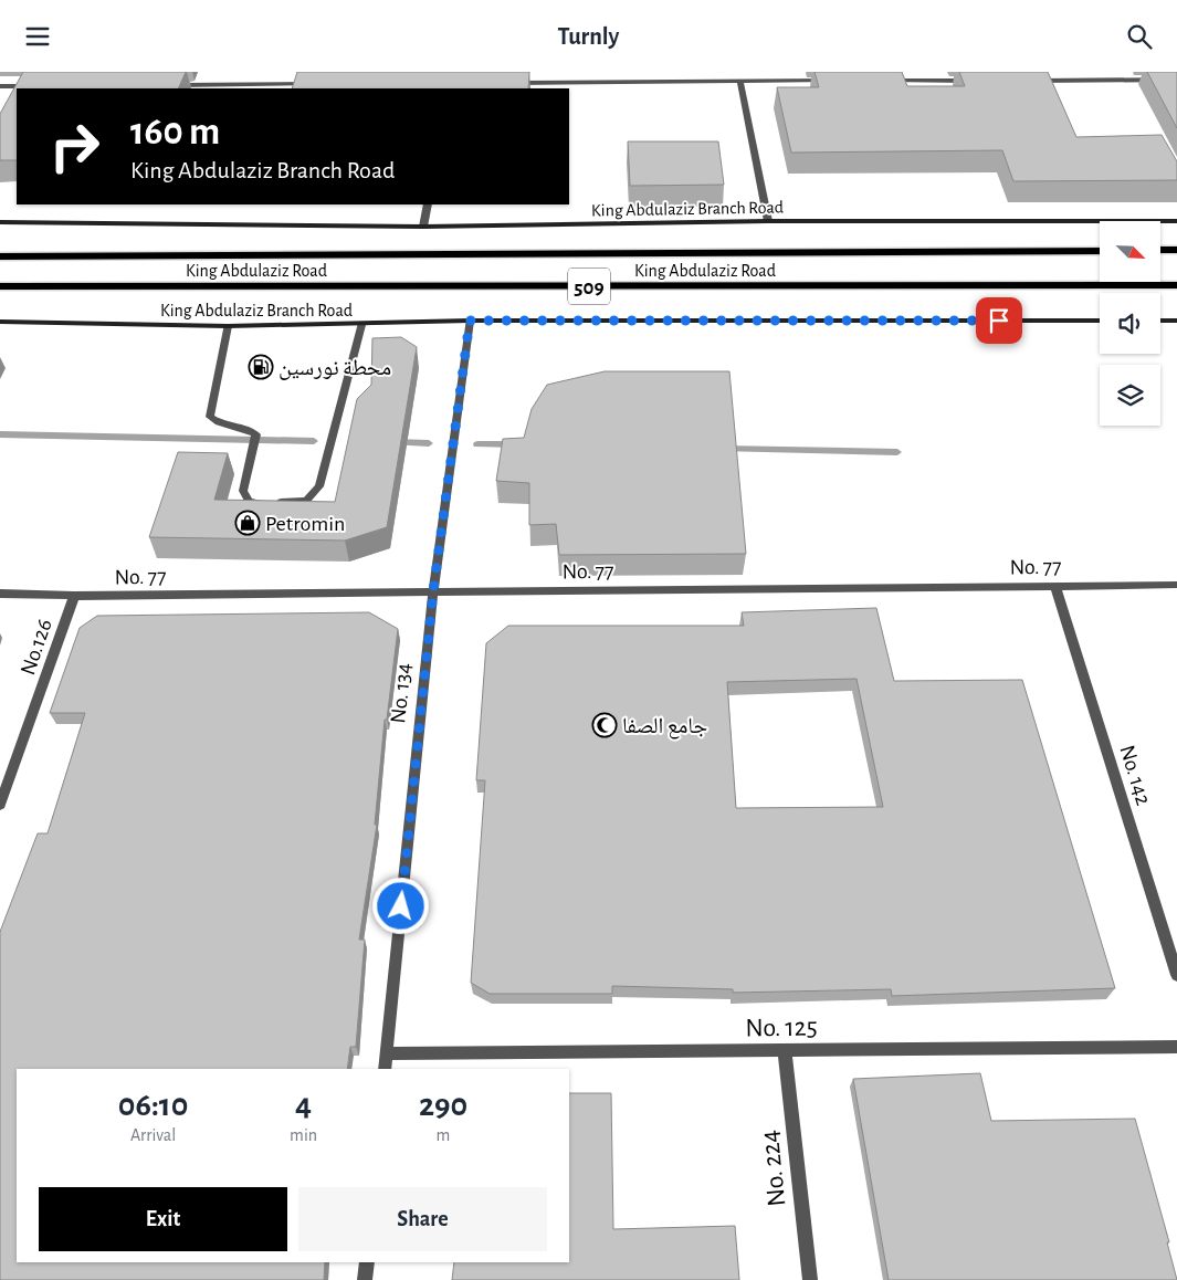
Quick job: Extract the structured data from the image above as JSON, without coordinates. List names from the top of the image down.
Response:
{
  "streets": {
    "main road": ["King Abdulaziz Branch Road", "King Abdulaziz Road", "509"],
    "street": [
      "No. 77",
      "No.126",
      "No. 134",
      "No. 142",
      "No. 125",
      "No. 224"
    ]
  },
  "crossings": [
    ["King Abdulaziz Branch Road", "No. 134"],
    ["No. 77", "No.126"],
    ["No. 77", "No. 134"],
    ["No. 77", "No. 142"],
    ["No. 134", "No. 125"],
    ["No. 125", "No. 224"]
  ],
  "places": {
    "fuel station": ["محطة نورسين"],
    "shop": ["Petromin"],
    "mosque": ["جامع الصفا"]
  },
  "north": "bottom right",
  "page": {
    "header": "Turnly",
    "turn": ["160 m", "King Abdulaziz Branch Road"],
    "eta": [
      "06:10",
      "Arrival",
      "4",
      "min",
      "290",
      "m"
    ],
    "buttons": ["Exit", "Share"]
  }
}
